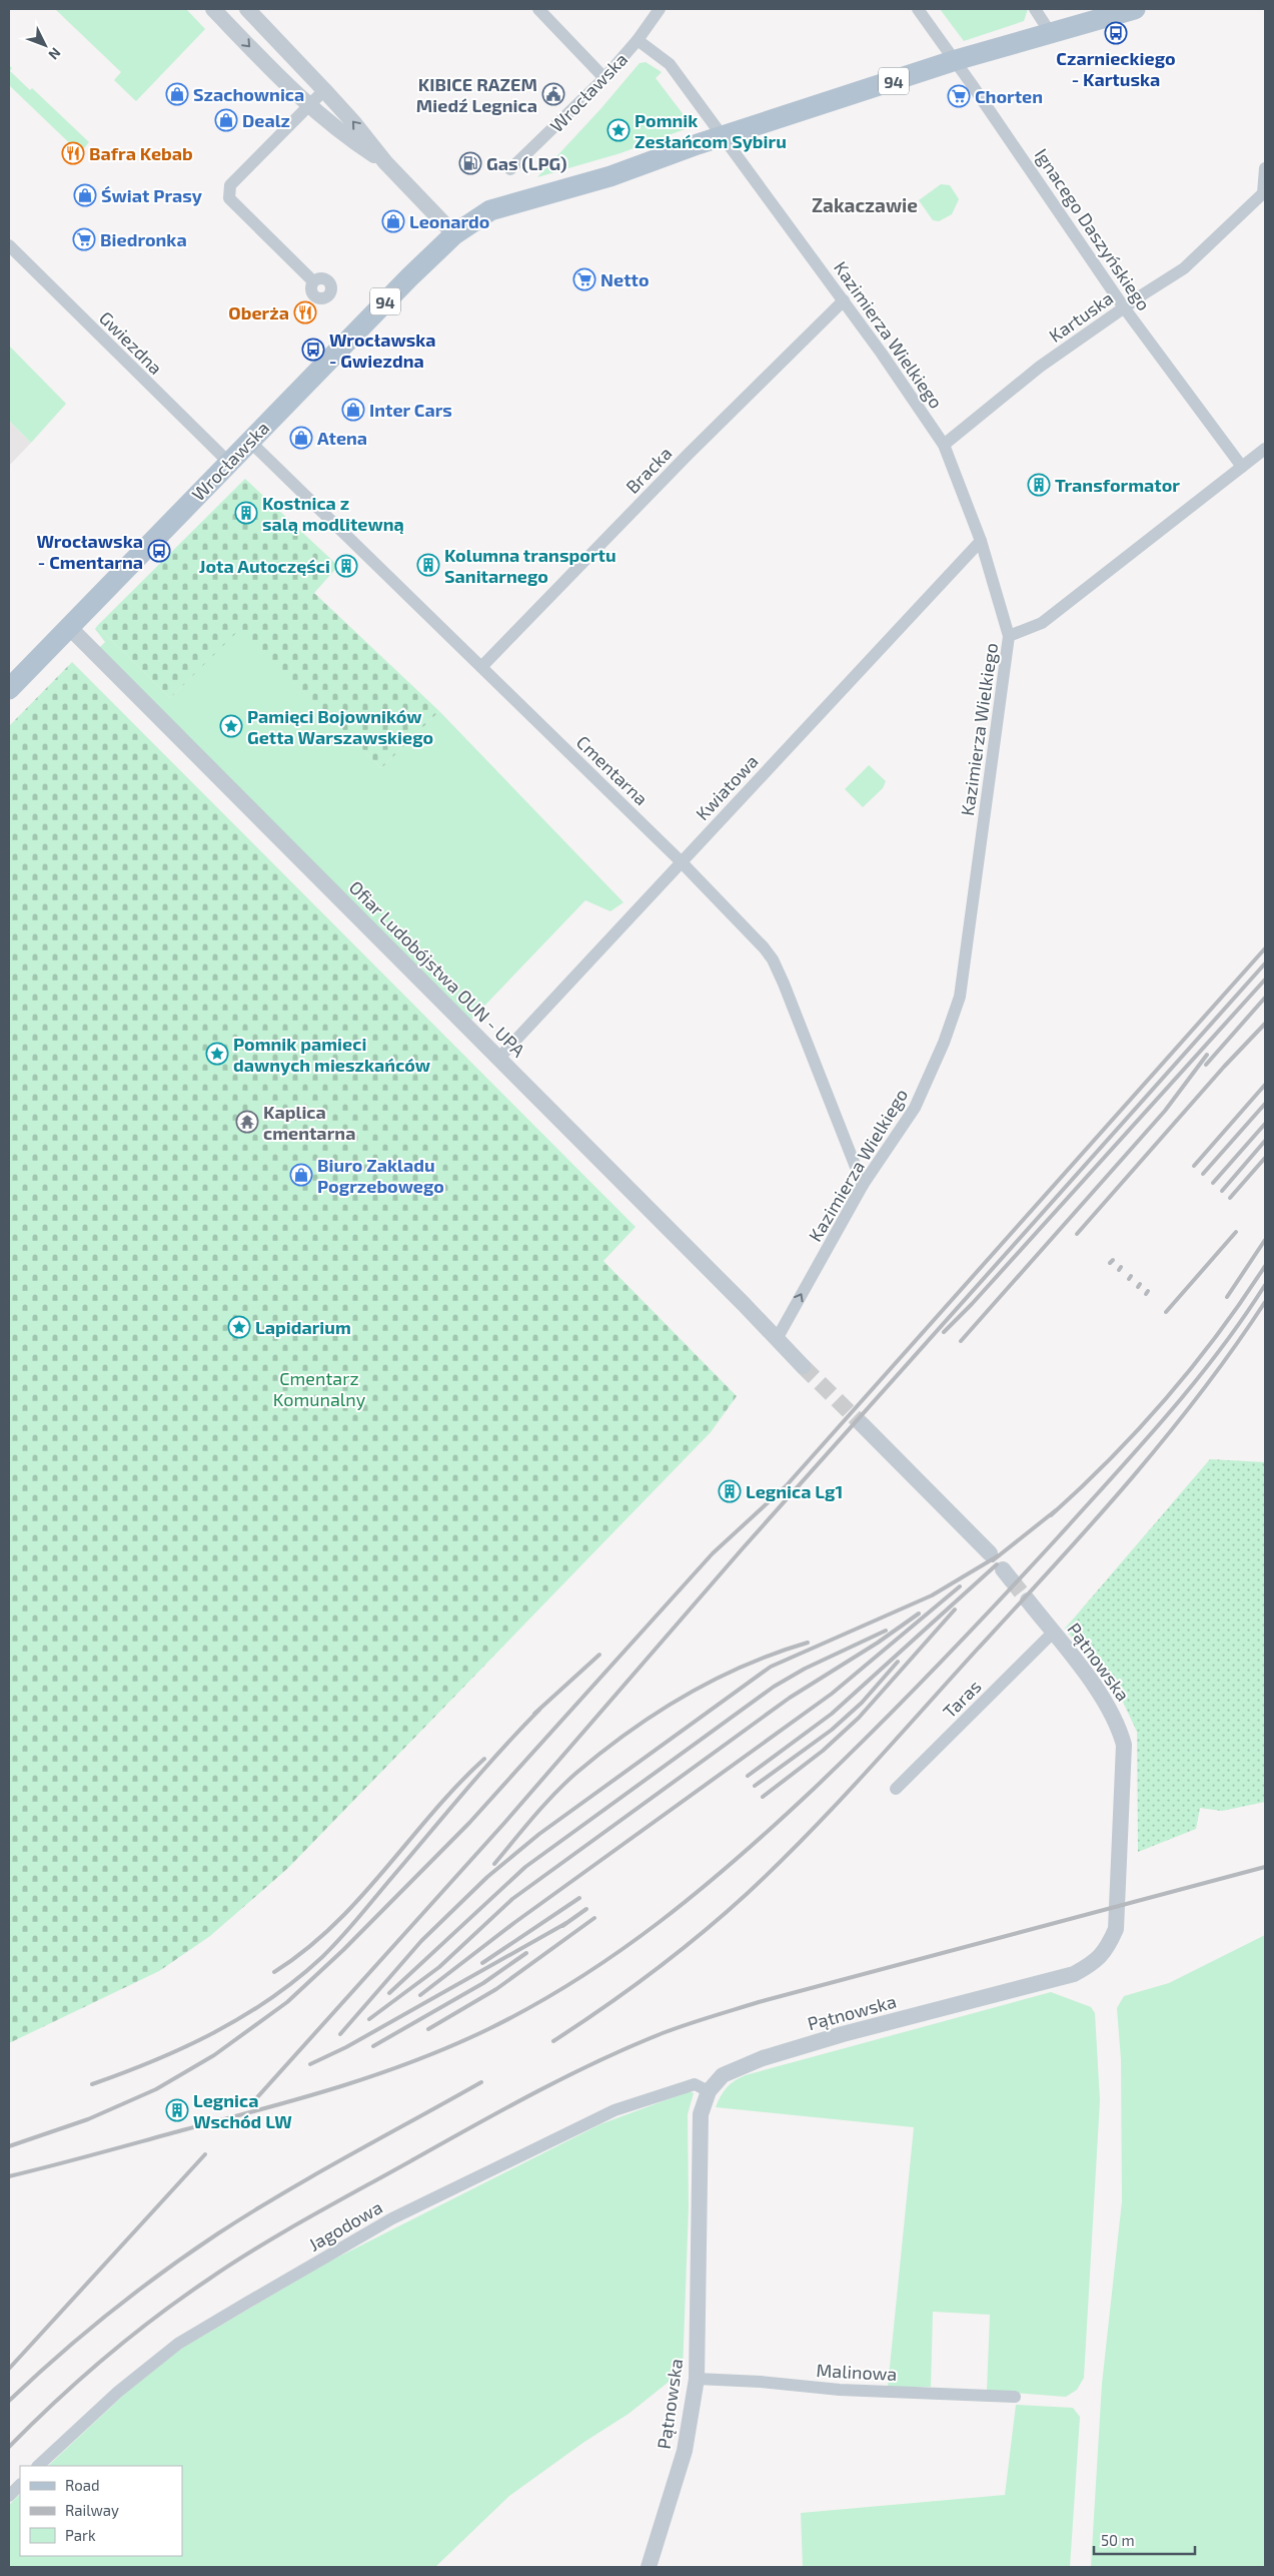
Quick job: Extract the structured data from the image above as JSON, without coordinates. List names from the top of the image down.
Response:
{
  "streets": {
    "main road": ["94", "Wrocławska"],
    "street": [
      "Ignacego Daszyńskiego",
      "Kartuska",
      "Kazimierza Wielkiego",
      "Gwiezdna",
      "Bracka",
      "Cmentarna",
      "Kwiatowa",
      "Ofiar Ludobójstwa OUN - UPA",
      "Pątnowska",
      "Taras",
      "Jagodowa",
      "Malinowa"
    ]
  },
  "crossings": [
    ["94", "Wrocławska"],
    ["94", "Ignacego Daszyńskiego"],
    ["94", "Kazimierza Wielkiego"],
    ["Wrocławska", "Kazimierza Wielkiego"],
    ["Wrocławska", "Gwiezdna"],
    ["Wrocławska", "Cmentarna"],
    ["Wrocławska", "Ofiar Ludobójstwa OUN - UPA"],
    ["Ignacego Daszyńskiego", "Kartuska"],
    ["Kartuska", "Kazimierza Wielkiego"],
    ["Kazimierza Wielkiego", "Bracka"],
    ["Kazimierza Wielkiego", "Cmentarna"],
    ["Kazimierza Wielkiego", "Kwiatowa"],
    ["Kazimierza Wielkiego", "Ofiar Ludobójstwa OUN - UPA"],
    ["Bracka", "Cmentarna"],
    ["Cmentarna", "Kwiatowa"],
    ["Kwiatowa", "Ofiar Ludobójstwa OUN - UPA"],
    ["Pątnowska", "Taras"],
    ["Pątnowska", "Jagodowa"],
    ["Pątnowska", "Malinowa"]
  ],
  "districts": ["Zakaczawie"],
  "parks": ["Cmentarz Komunalny"],
  "places": {
    "bus stop": ["Czarnieckiego - Kartuska", "Wrocławska - Gwiezdna", "Wrocławska - Cmentarna"],
    "shop": [
      "Szachownica",
      "Dealz",
      "Świat Prasy",
      "Leonardo",
      "Inter Cars",
      "Atena",
      "Biuro Zakladu Pogrzebowego"
    ],
    "public building": ["KIBICE RAZEM Miedź Legnica"],
    "supermarket": ["Chorten", "Biedronka", "Netto"],
    "place": [
      "Pomnik Zesłańcom Sybiru",
      "Pamięci Bojowników Getta Warszawskiego",
      "Pomnik pamieci dawnych mieszkańców",
      "Lapidarium"
    ],
    "restaurant": ["Bafra Kebab", "Oberża"],
    "fuel station": ["Gas (LPG)"],
    "building": [
      "Transformator",
      "Kostnica z salą modlitewną",
      "Kolumna transportu Sanitarnego",
      "Jota Autoczęści",
      "Legnica Lg1",
      "Legnica Wschód LW"
    ],
    "temple": ["Kaplica cmentarna"]
  },
  "legend": ["Road", "Railway", "Park"],
  "scale_bar": "50 m",
  "north": "bottom right"
}
